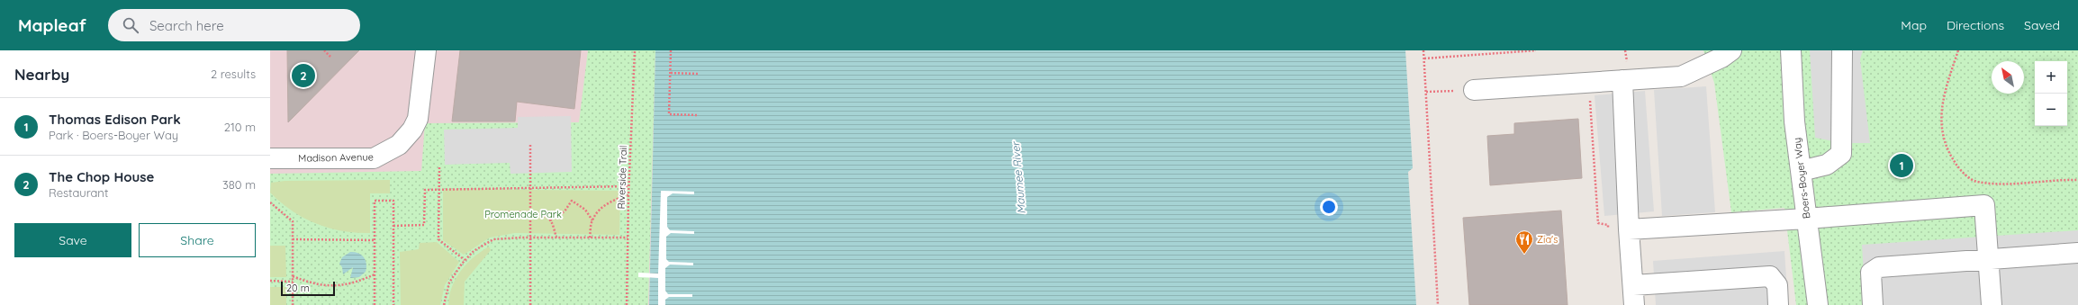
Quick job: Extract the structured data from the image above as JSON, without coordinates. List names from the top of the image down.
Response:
{
  "streets": {
    "street": ["Madison Avenue", "Boers-Boyer Way"],
    "path": ["Riverside Trail"]
  },
  "water": ["Maumee River"],
  "parks": ["Promenade Park"],
  "places": {
    "restaurant": ["Zia's"]
  },
  "scale_bar": "20 m",
  "north": "top left",
  "page": {
    "header": "Mapleaf",
    "search": "Search here",
    "nav": ["Map", "Directions", "Saved"],
    "heading": ["Nearby", "2 results"],
    "map_buttons": ["+", "−"],
    "pins": ["2", "1"],
    "list": [
      {
        "mark": "1",
        "name": "Thomas Edison Park",
        "note": "Park · Boers-Boyer Way",
        "value": "210 m"
      },
      {
        "mark": "2",
        "name": "The Chop House",
        "note": "Restaurant",
        "value": "380 m"
      }
    ],
    "buttons": ["Save", "Share"],
    "scale": "20 m"
  }
}
